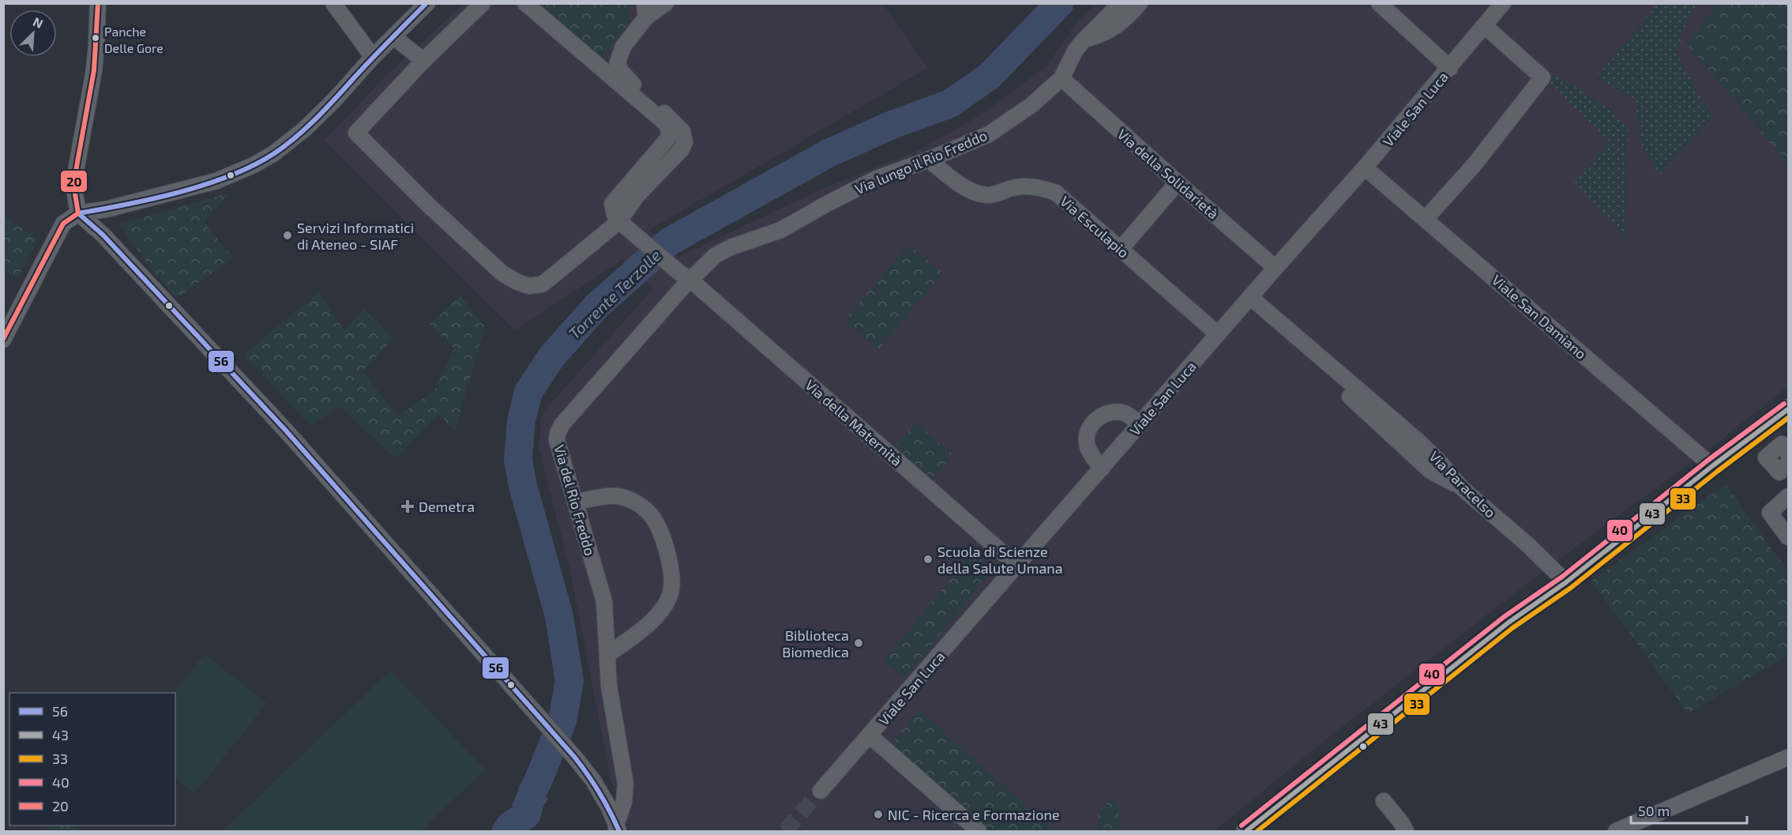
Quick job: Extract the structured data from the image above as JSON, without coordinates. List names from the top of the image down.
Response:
{
  "streets": {
    "street": [
      "Viale San Luca",
      "Via lungo il Rio Freddo",
      "Via della Solidarietà",
      "Via Esculapio",
      "Viale San Damiano",
      "Via della Maternità",
      "Via Paracelso",
      "Via del Rio Freddo"
    ]
  },
  "crossings": [
    ["Viale San Luca", "Via della Solidarietà"],
    ["Viale San Luca", "Via Esculapio"],
    ["Viale San Luca", "Viale San Damiano"],
    ["Viale San Luca", "Via della Maternità"],
    ["Viale San Luca", "Via Paracelso"],
    ["Via lungo il Rio Freddo", "Via della Solidarietà"],
    ["Via lungo il Rio Freddo", "Via Esculapio"],
    ["Via lungo il Rio Freddo", "Via della Maternità"],
    ["Via lungo il Rio Freddo", "Via del Rio Freddo"],
    ["Via della Maternità", "Via del Rio Freddo"]
  ],
  "water": ["Torrente Terzolle"],
  "places": {
    "other": [
      "Panche Delle Gore",
      "Servizi Informatici di Ateneo - SIAF",
      "Scuola di Scienze della Salute Umana",
      "Biblioteca Biomedica",
      "NIC - Ricerca e Formazione"
    ],
    "health": ["Demetra"]
  },
  "lines": [
    "transit line 56",
    "transit line 20",
    "transit line 40",
    "transit line 43",
    "transit line 33"
  ],
  "legend": [
    "56",
    "43",
    "33",
    "40",
    "20"
  ],
  "scale_bar": "50 m",
  "north": "top right"
}
